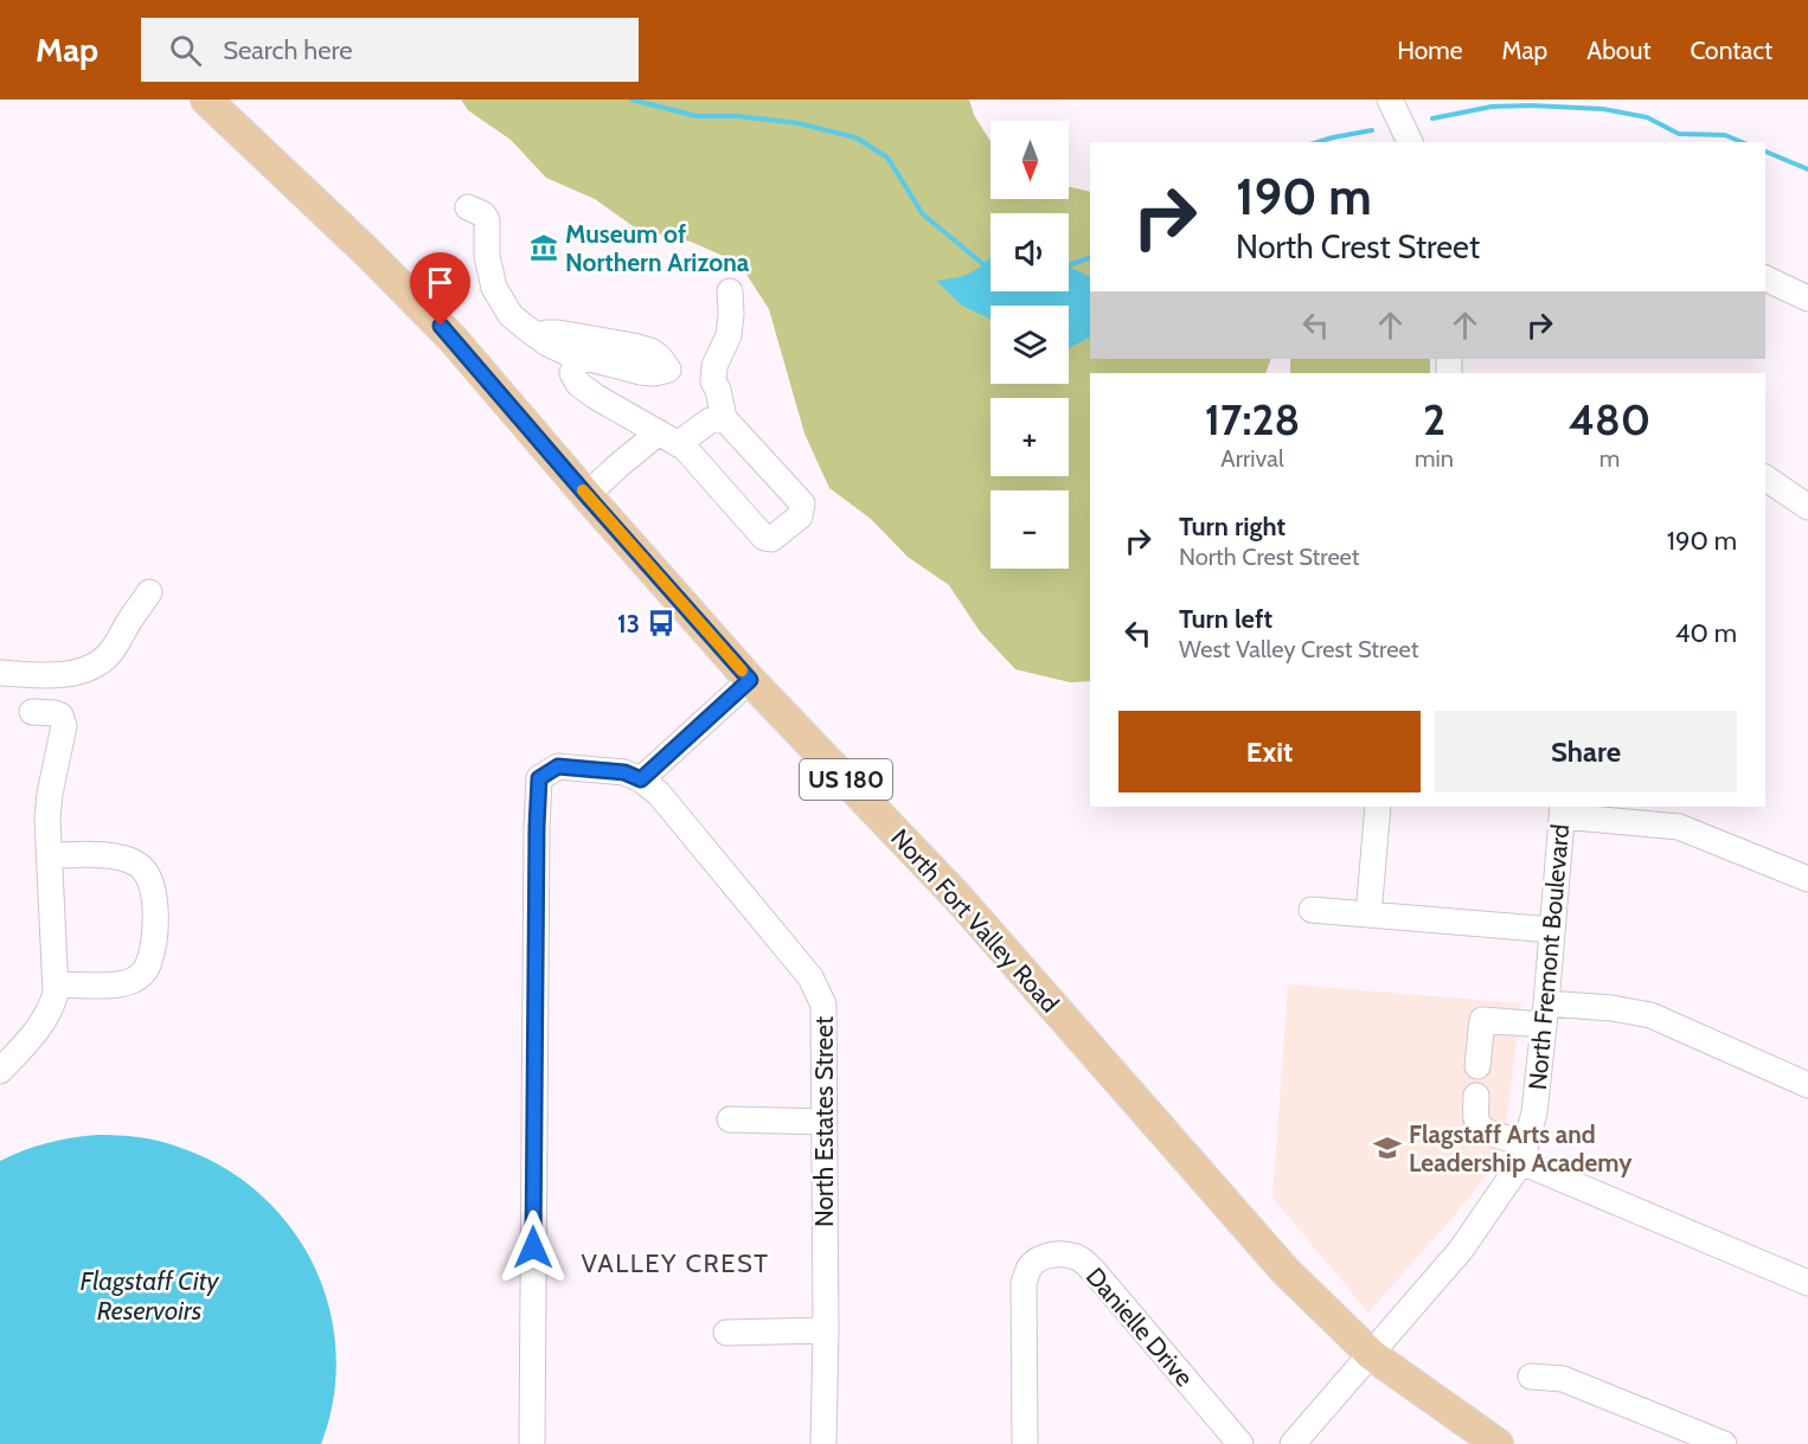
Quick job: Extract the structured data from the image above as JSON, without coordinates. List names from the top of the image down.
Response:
{
  "streets": {
    "main road": ["US 180", "North Fort Valley Road"],
    "street": ["North Fremont Boulevard", "North Estates Street", "Danielle Drive"]
  },
  "crossings": [
    ["North Fort Valley Road", "North Fremont Boulevard"]
  ],
  "districts": ["VALLEY CREST"],
  "water": ["Flagstaff City Reservoirs"],
  "places": {
    "museum": ["Museum of Northern Arizona"],
    "bus stop": ["13"],
    "school or university": ["Flagstaff Arts and Leadership Academy"]
  },
  "north": "bottom",
  "page": {
    "header": "Map",
    "search": "Search here",
    "nav": [
      "Home",
      "Map",
      "About",
      "Contact"
    ],
    "map_buttons": ["+", "−"],
    "turn": ["190 m", "North Crest Street"],
    "eta": [
      "17:28",
      "Arrival",
      "2",
      "min",
      "480",
      "m"
    ],
    "list": [
      {
        "name": "Turn right",
        "note": "North Crest Street",
        "value": "190 m"
      },
      {
        "name": "Turn left",
        "note": "West Valley Crest Street",
        "value": "40 m"
      }
    ],
    "buttons": ["Exit", "Share"]
  }
}
